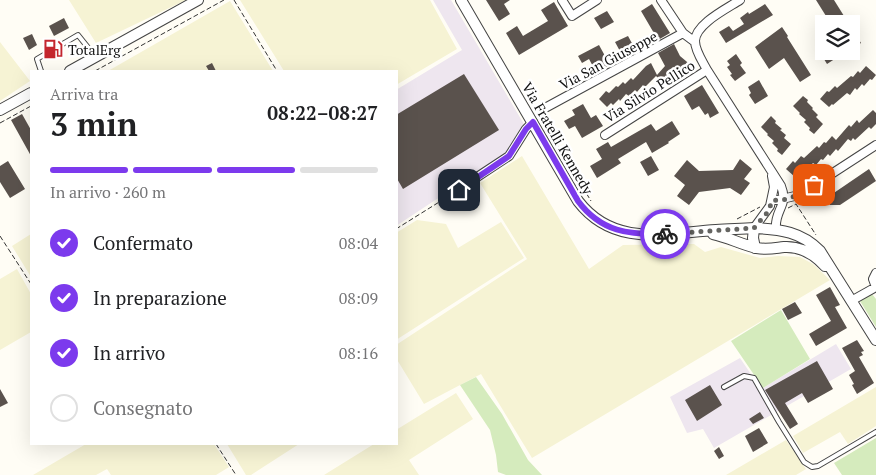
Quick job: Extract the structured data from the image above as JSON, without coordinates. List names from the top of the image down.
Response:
{
  "streets": {
    "street": ["Via San Giuseppe", "Via Silvio Pellico", "Via Fratelli Kennedy"]
  },
  "places": {
    "fuel station": ["TotalErg"]
  },
  "page": {
    "heading": ["3 min", "Arriva tra", "08:22–08:27"],
    "bar": "In arrivo · 260 m",
    "list": [
      ["Confermato", "08:04"],
      ["In preparazione", "08:09"],
      ["In arrivo", "08:16"],
      "Consegnato"
    ]
  }
}
